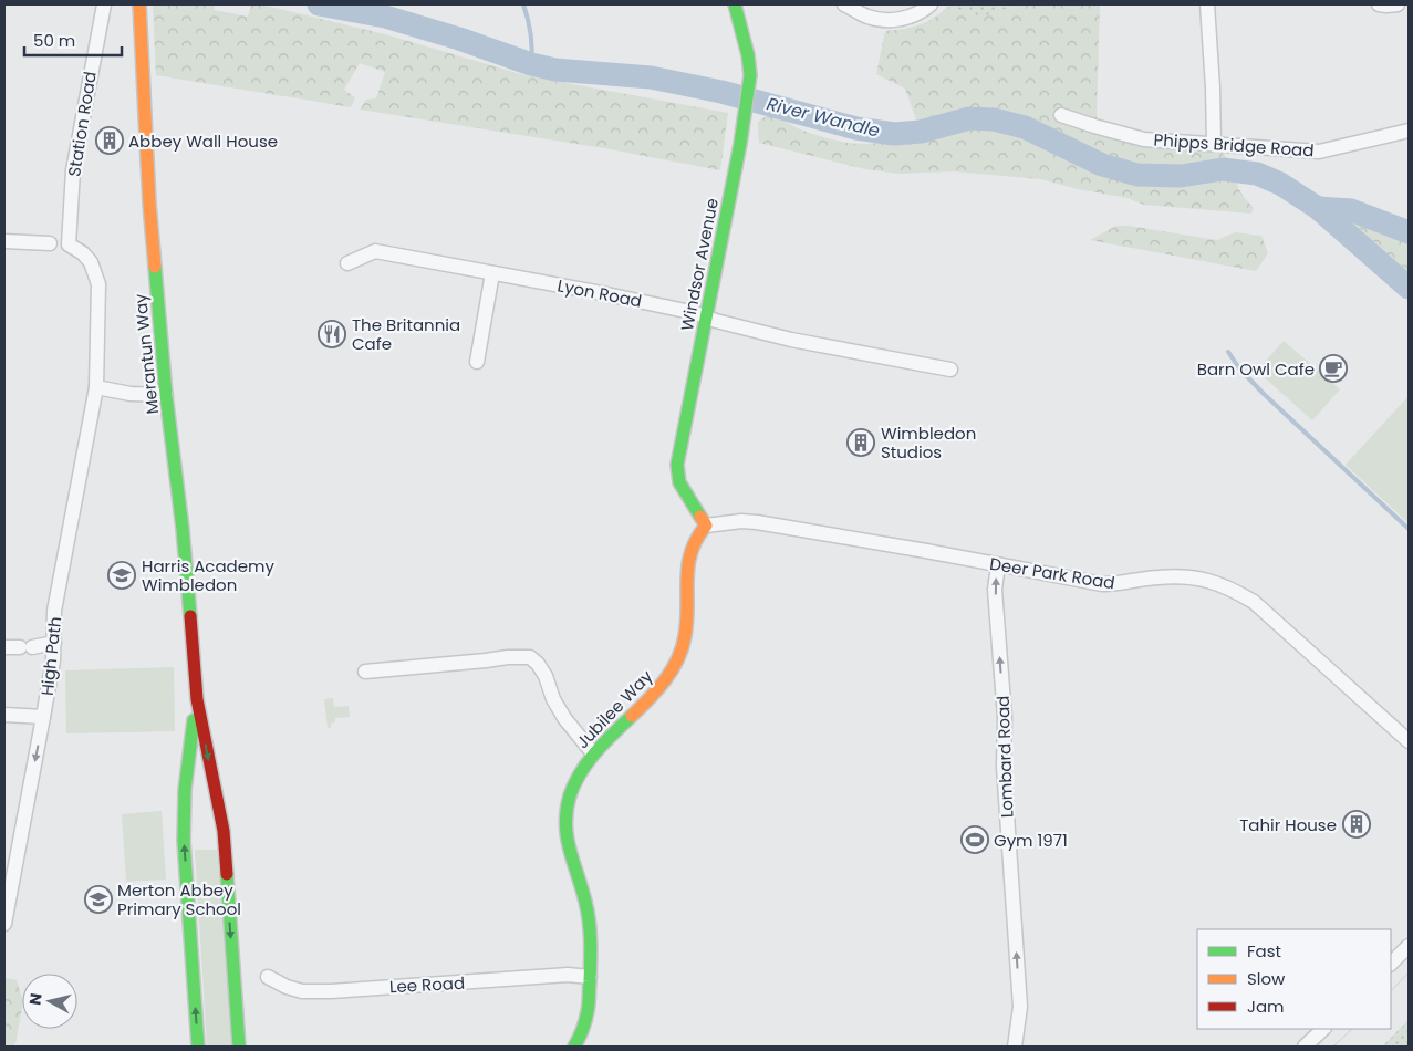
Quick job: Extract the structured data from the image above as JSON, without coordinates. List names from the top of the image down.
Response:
{
  "streets": {
    "main road": ["Windsor Avenue", "Merantun Way", "Jubilee Way"],
    "street": [
      "Station Road",
      "Phipps Bridge Road",
      "Lyon Road",
      "Deer Park Road",
      "High Path",
      "Lombard Road",
      "Lee Road"
    ]
  },
  "crossings": [
    ["Station Road", "High Path"],
    ["Windsor Avenue", "Lyon Road"],
    ["Windsor Avenue", "Deer Park Road"],
    ["Windsor Avenue", "Jubilee Way"],
    ["Deer Park Road", "Jubilee Way"],
    ["Deer Park Road", "Lombard Road"],
    ["Jubilee Way", "Lee Road"]
  ],
  "one_way": ["Lombard Road"],
  "water": ["River Wandle"],
  "places": {
    "building": ["Abbey Wall House", "Wimbledon Studios", "Tahir House"],
    "restaurant": ["The Britannia Cafe"],
    "cafe": ["Barn Owl Cafe"],
    "school or university": ["Harris Academy Wimbledon", "Merton Abbey Primary School"],
    "sports": ["Gym 1971"]
  },
  "legend": ["Fast", "Slow", "Jam"],
  "scale_bar": "50 m",
  "north": "left"
}
